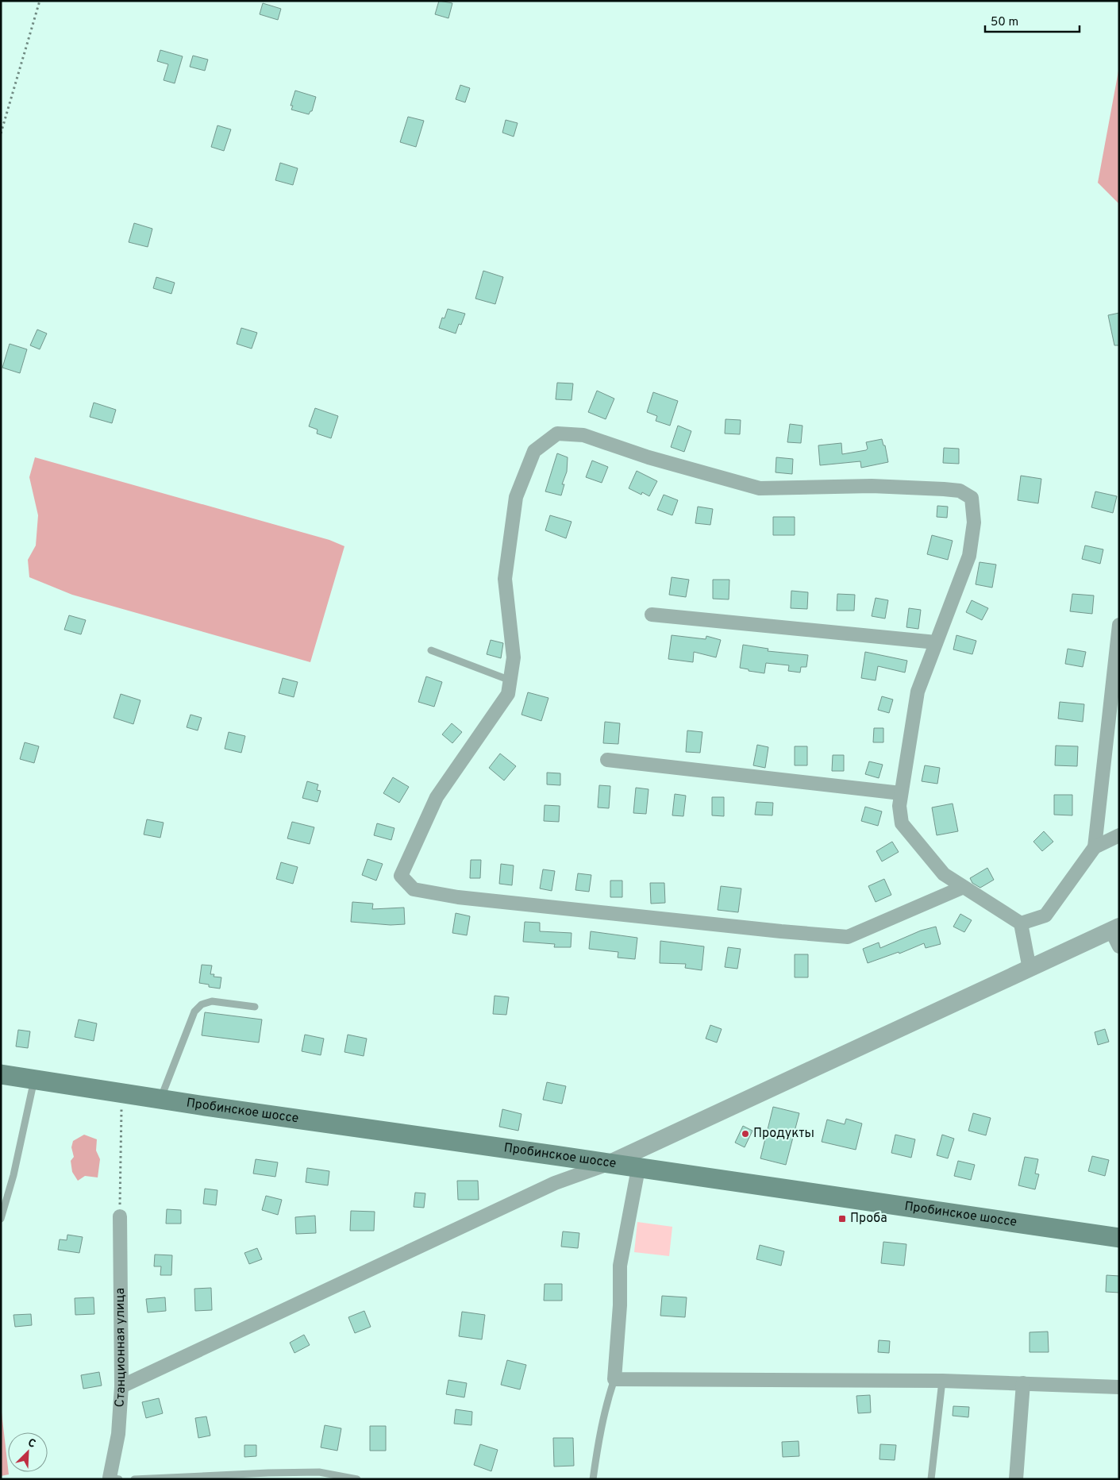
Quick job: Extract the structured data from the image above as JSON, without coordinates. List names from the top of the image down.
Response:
{
  "streets": {
    "main road": ["Пробинское шоссе"],
    "street": ["Станционная улица"]
  },
  "places": {
    "other": ["Продукты"],
    "transit": ["Проба"]
  },
  "scale_bar": "50 m",
  "north": "top right"
}
